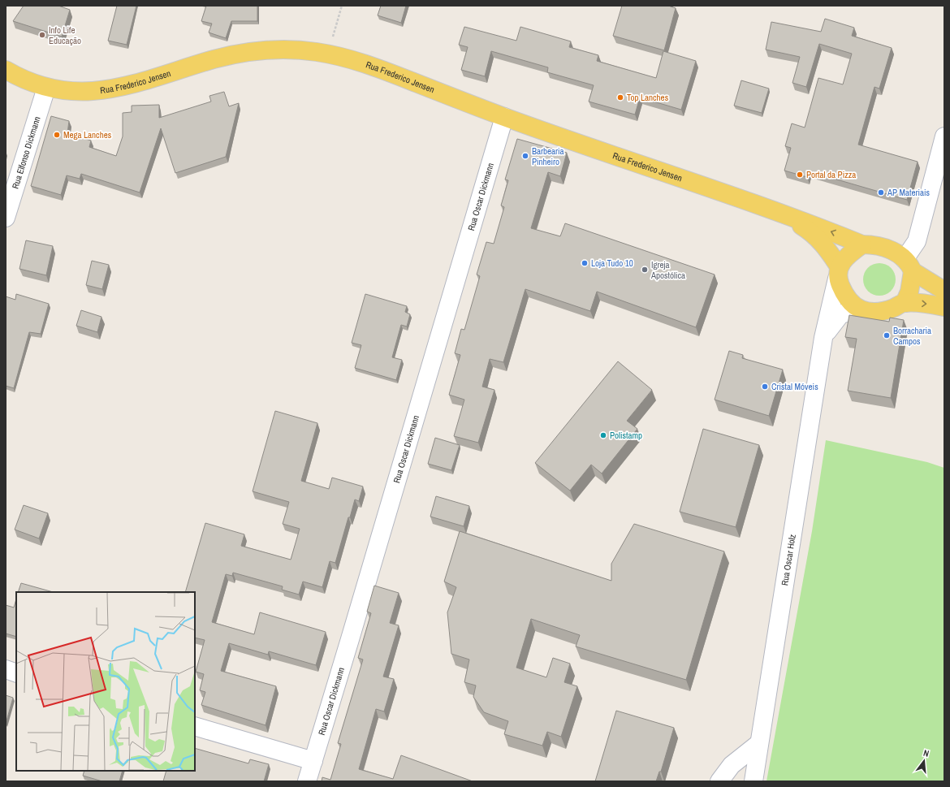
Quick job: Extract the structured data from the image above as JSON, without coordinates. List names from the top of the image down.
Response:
{
  "streets": {
    "main road": ["Rua Frederico Jensen"],
    "street": ["Rua Elfonso Dickmann", "Rua Oscar Dickmann", "Rua Oscar Holz"]
  },
  "crossings": [
    ["Rua Frederico Jensen", "Rua Elfonso Dickmann"],
    ["Rua Frederico Jensen", "Rua Oscar Dickmann"],
    ["Rua Frederico Jensen", "Rua Oscar Holz"]
  ],
  "places": [
    "Info Life Educação",
    "Top Lanches",
    "Mega Lanches",
    "Barbearia Pinheiro",
    "Portal da Pizza",
    "AP Materiais",
    "Loja Tudo 10",
    "Igreja Apostólica",
    "Borracharia Campos",
    "Cristal Móveis",
    "Polistamp"
  ],
  "north": "top"
}
